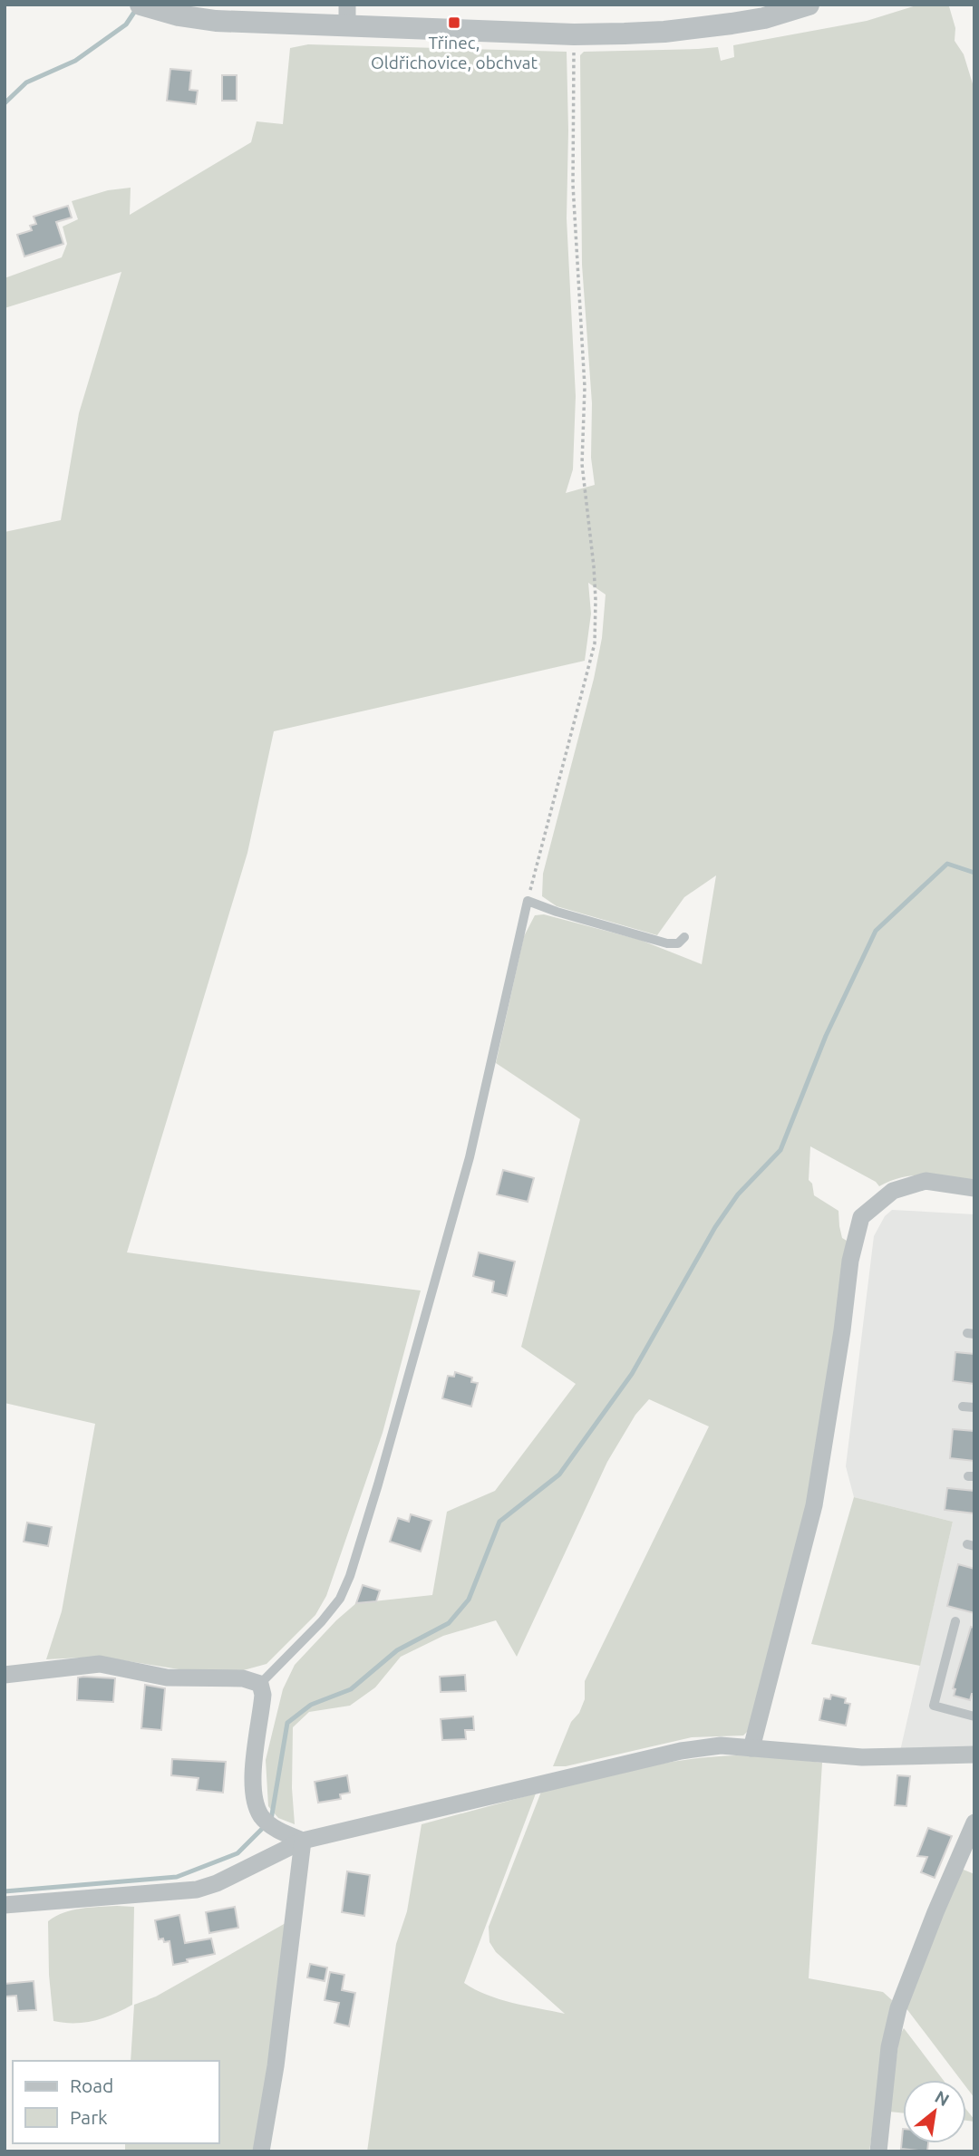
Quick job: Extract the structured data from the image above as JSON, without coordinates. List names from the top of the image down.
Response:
{
  "places": {
    "transit": ["Třinec, Oldřichovice, obchvat"]
  },
  "legend": ["Road", "Park"],
  "north": "top right"
}
